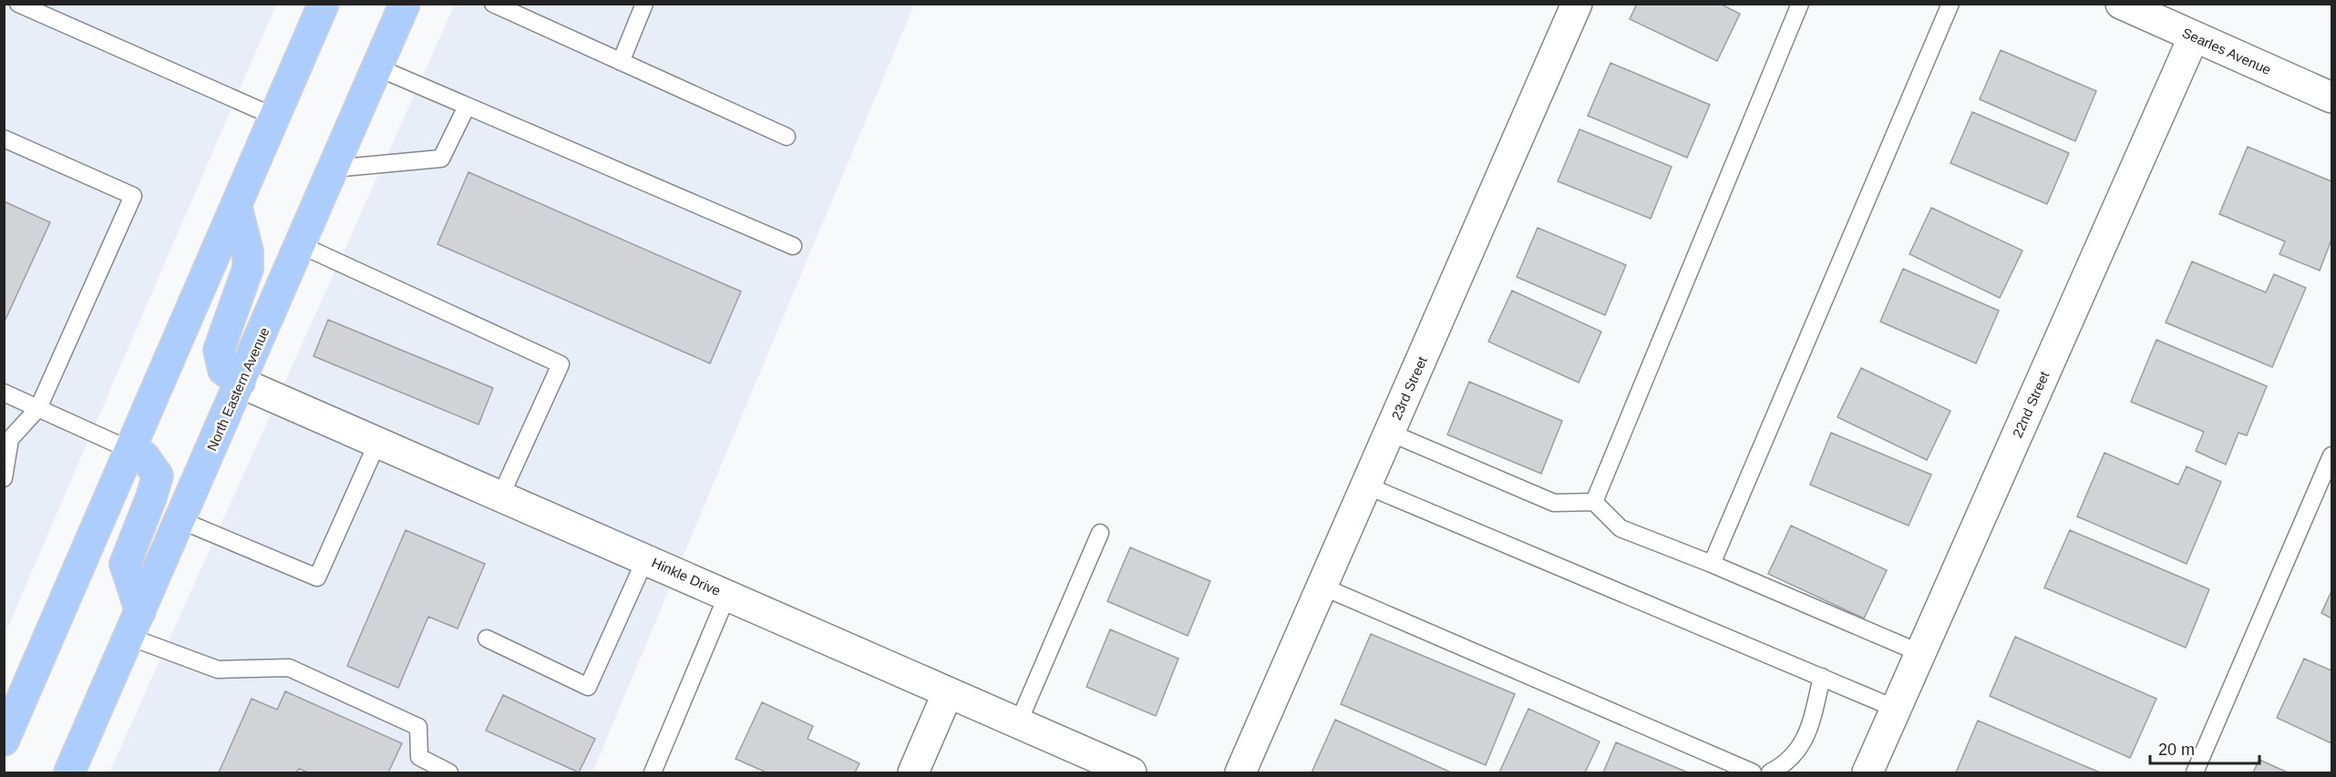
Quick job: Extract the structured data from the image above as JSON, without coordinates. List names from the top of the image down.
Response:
{
  "streets": {
    "main road": ["North Eastern Avenue"],
    "street": [
      "Searles Avenue",
      "23rd Street",
      "22nd Street",
      "Hinkle Drive"
    ]
  },
  "crossings": [
    ["Searles Avenue", "22nd Street"],
    ["North Eastern Avenue", "Hinkle Drive"]
  ],
  "scale_bar": "20 m"
}
